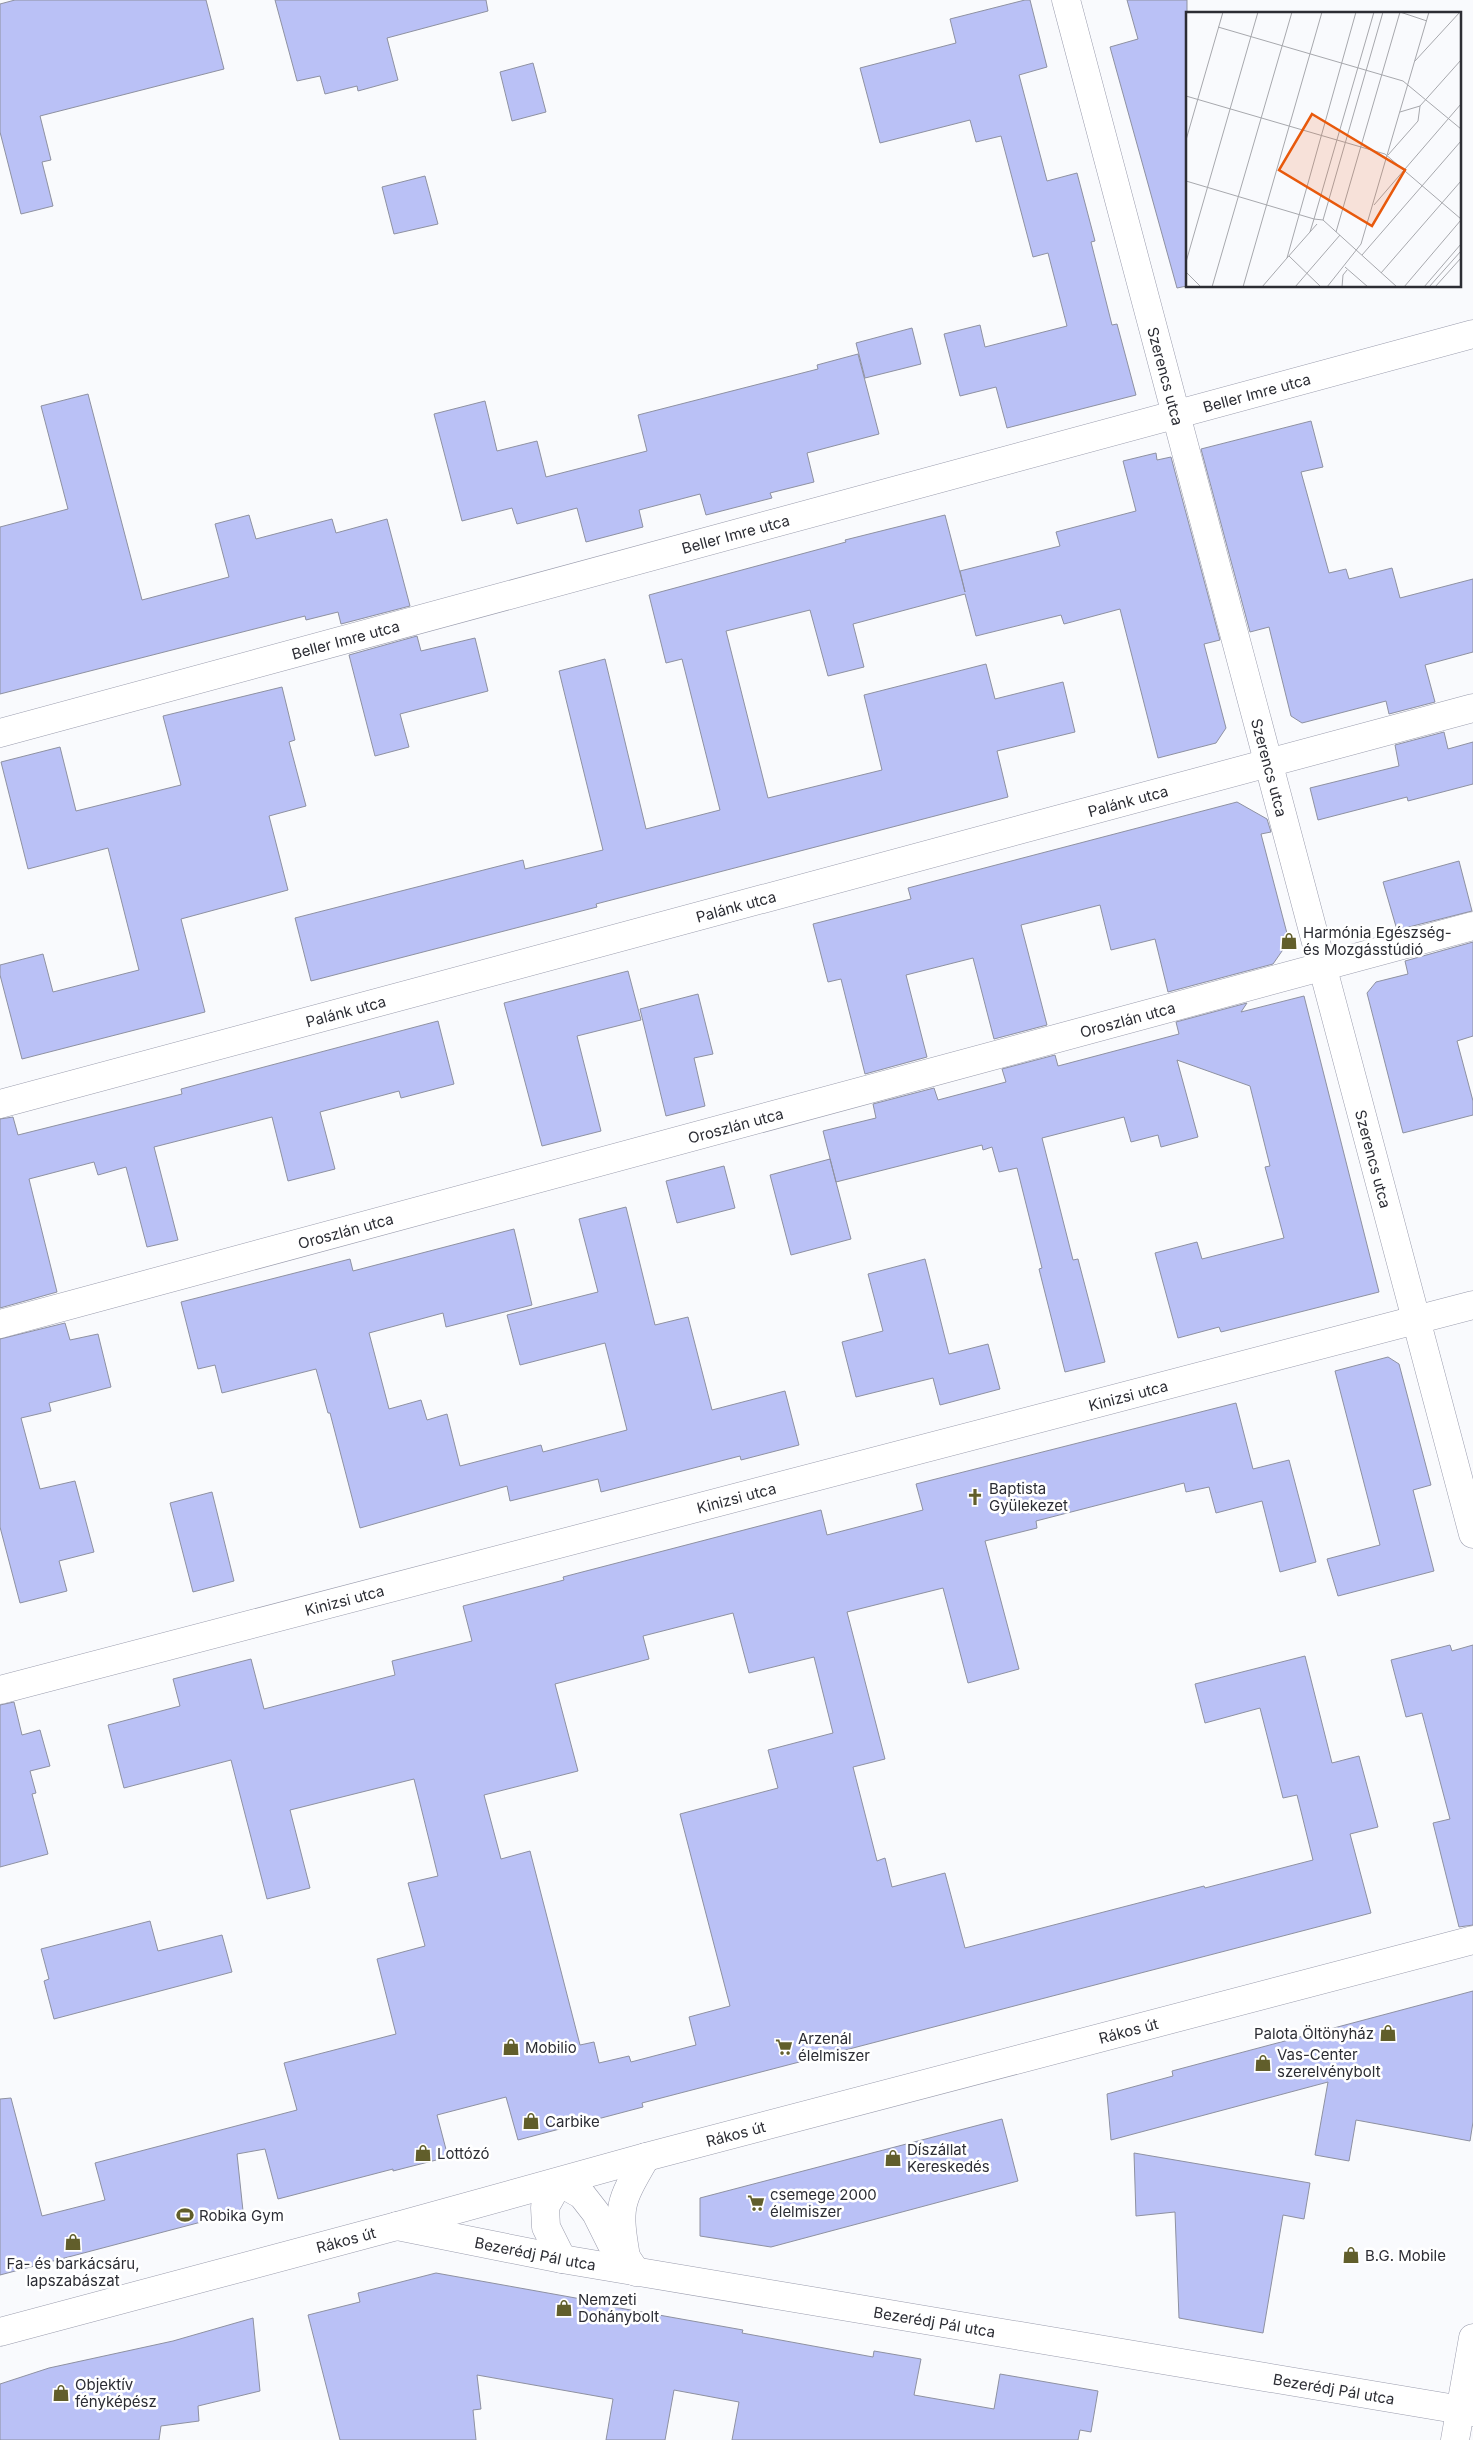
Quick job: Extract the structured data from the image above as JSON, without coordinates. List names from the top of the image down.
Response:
{
  "streets": {
    "street": [
      "Szerencs utca",
      "Beller Imre utca",
      "Palánk utca",
      "Oroszlán utca",
      "Kinizsi utca",
      "Rákos út",
      "Bezerédj Pál utca"
    ]
  },
  "crossings": [
    ["Szerencs utca", "Beller Imre utca"],
    ["Szerencs utca", "Palánk utca"],
    ["Szerencs utca", "Oroszlán utca"],
    ["Szerencs utca", "Kinizsi utca"],
    ["Rákos út", "Bezerédj Pál utca"]
  ],
  "places": {
    "shop": [
      "Harmónia Egészség- és Mozgásstúdió",
      "Palota Öltönyház",
      "Mobilio",
      "Vas-Center szerelvénybolt",
      "Carbike",
      "Lottózó",
      "Díszállat Kereskedés",
      "Fa- és barkácsáru, lapszabászat",
      "B.G. Mobile",
      "Nemzeti Dohánybolt",
      "Objektív fényképész"
    ],
    "church": ["Baptista Gyülekezet"],
    "supermarket": ["Arzenál élelmiszer", "csemege 2000 élelmiszer"],
    "sports": ["Robika Gym"]
  }
}
